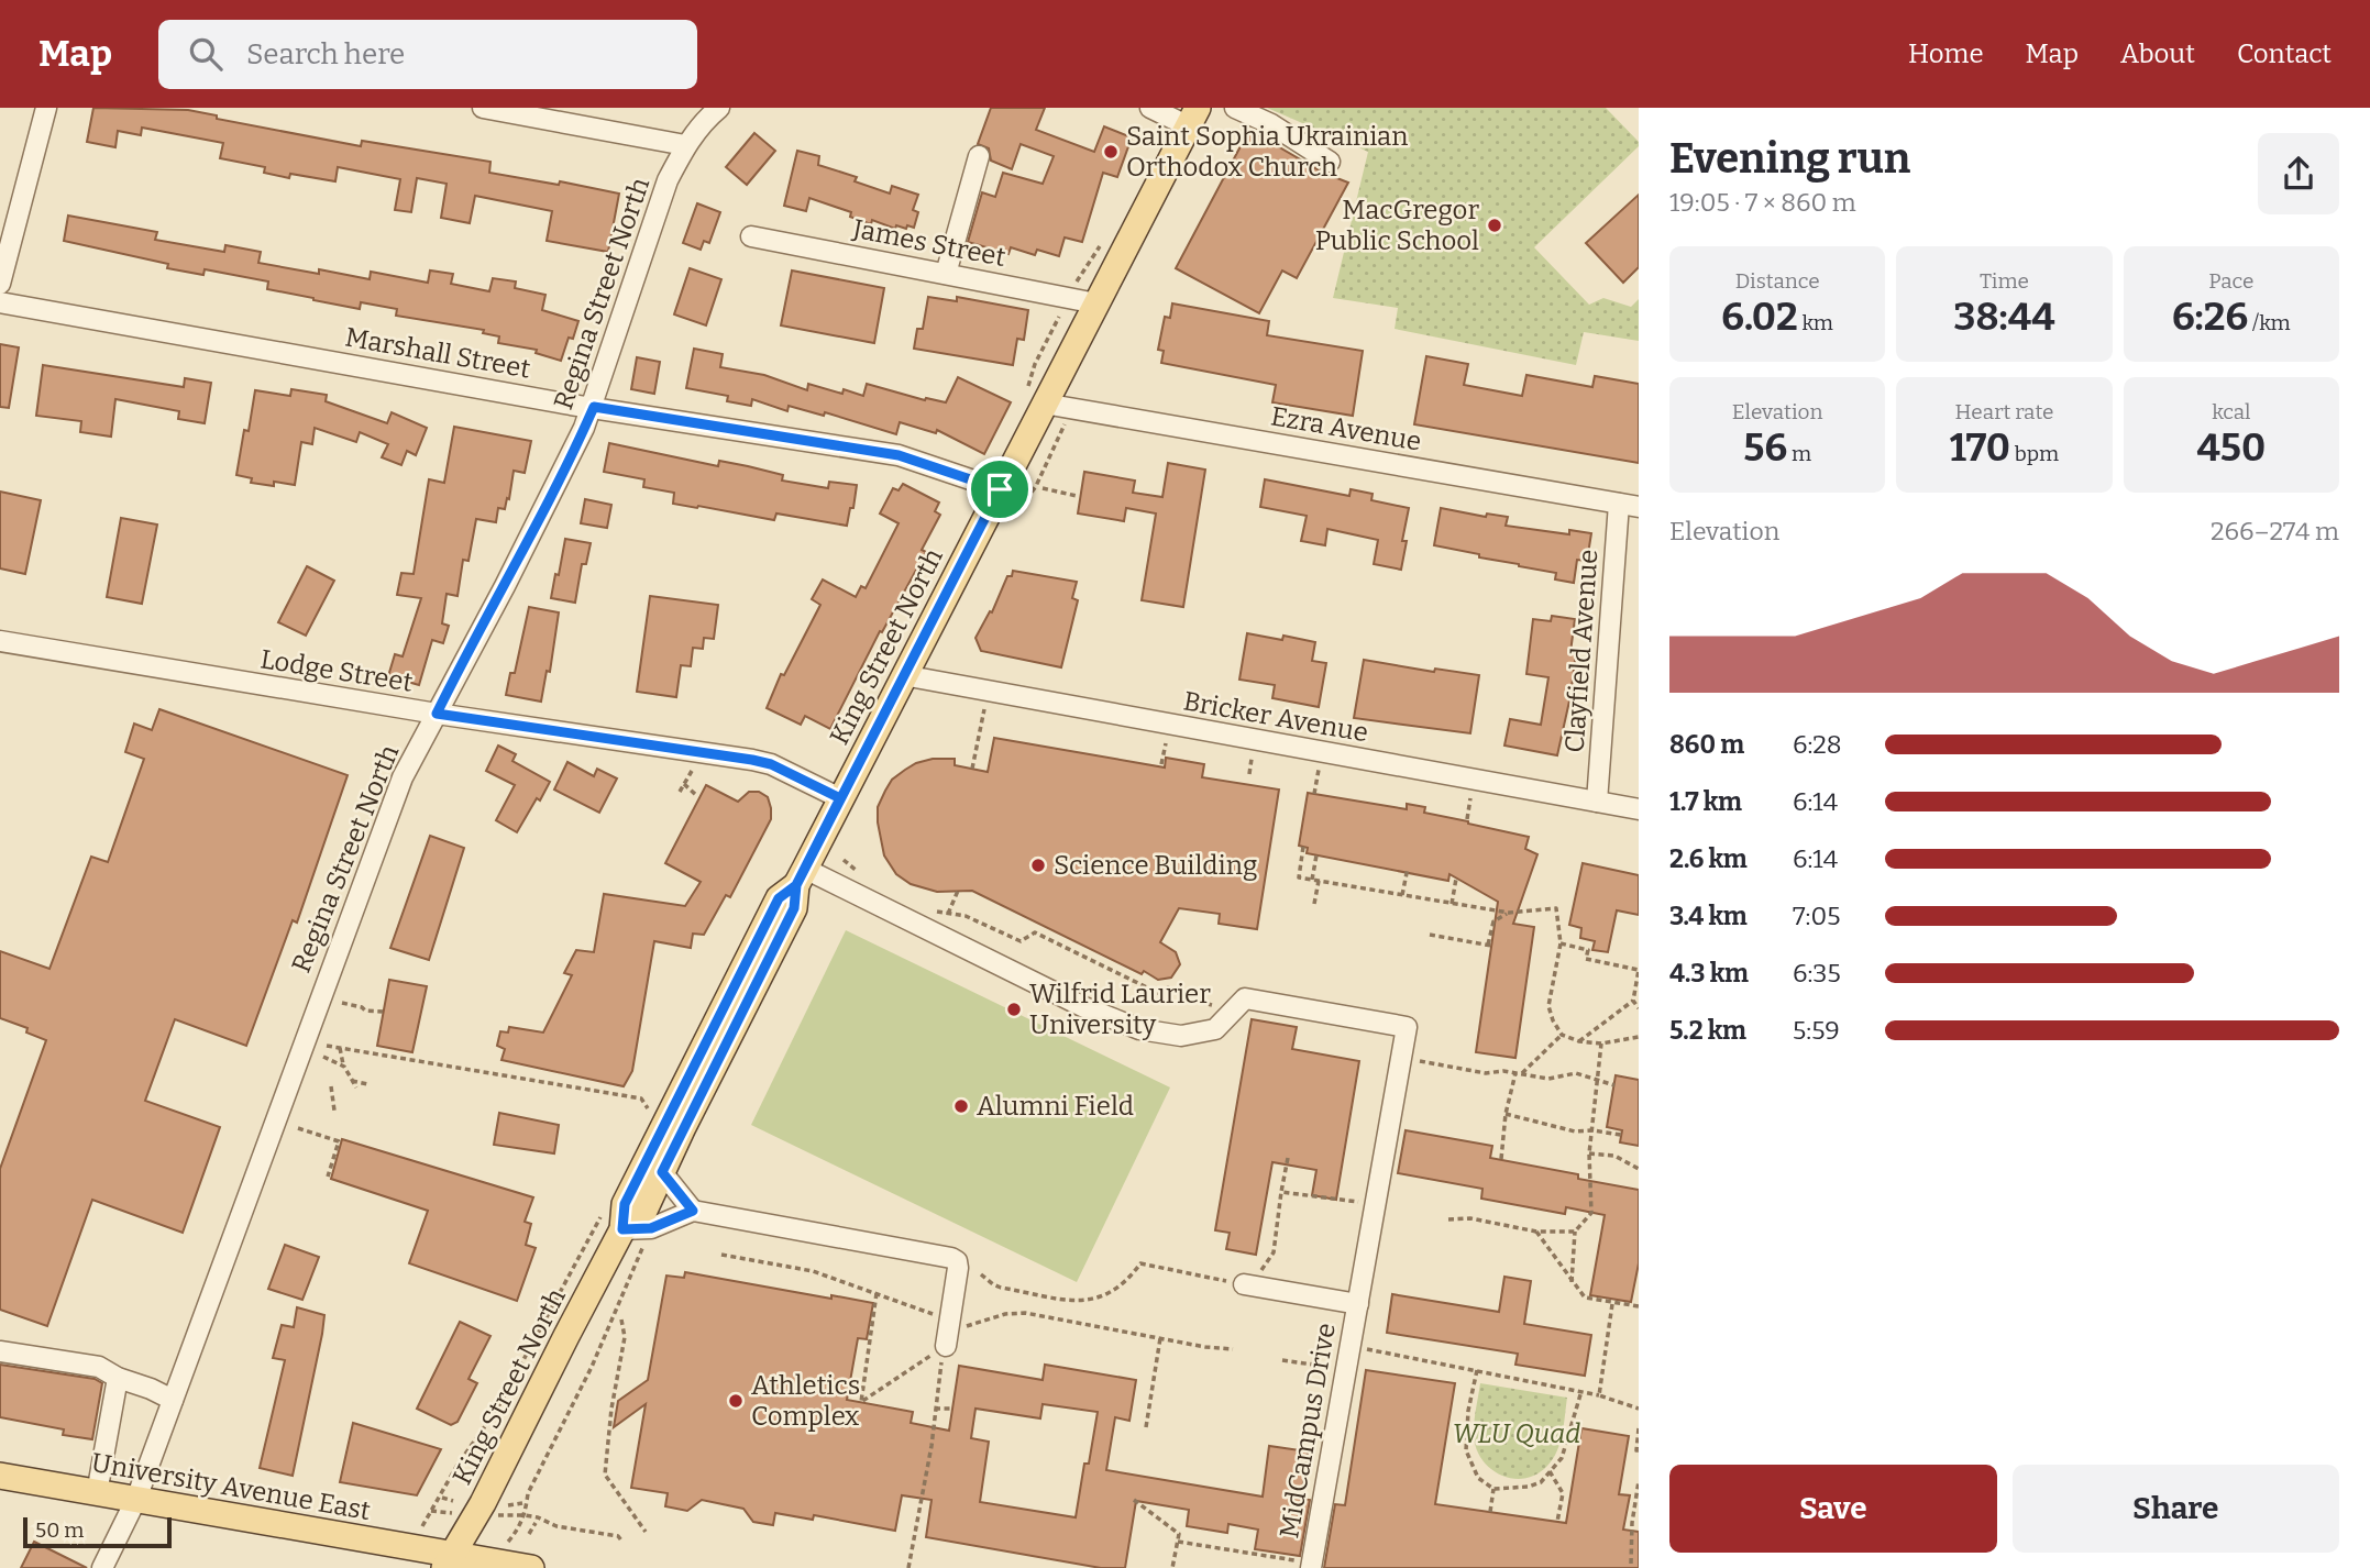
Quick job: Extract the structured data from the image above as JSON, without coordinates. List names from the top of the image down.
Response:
{
  "streets": {
    "main road": ["King Street North", "University Avenue East"],
    "street": [
      "James Street",
      "Regina Street North",
      "Marshall Street",
      "Ezra Avenue",
      "Clayfield Avenue",
      "Lodge Street",
      "Bricker Avenue",
      "MidCampus Drive"
    ]
  },
  "crossings": [
    ["James Street", "King Street North"],
    ["Regina Street North", "Marshall Street"],
    ["Regina Street North", "Lodge Street"],
    ["Regina Street North", "University Avenue East"],
    ["Marshall Street", "King Street North"],
    ["Ezra Avenue", "King Street North"],
    ["Ezra Avenue", "Clayfield Avenue"],
    ["King Street North", "Lodge Street"],
    ["King Street North", "Bricker Avenue"],
    ["King Street North", "University Avenue East"],
    ["Clayfield Avenue", "Bricker Avenue"]
  ],
  "parks": ["WLU Quad"],
  "places": [
    "Saint Sophia Ukrainian Orthodox Church",
    "MacGregor Public School",
    "Science Building",
    "Wilfrid Laurier University",
    "Alumni Field",
    "Athletics Complex"
  ],
  "scale_bar": "50 m",
  "page": {
    "header": "Map",
    "search": "Search here",
    "nav": [
      "Home",
      "Map",
      "About",
      "Contact"
    ],
    "heading": ["Evening run", "19:05 · 7 × 860 m"],
    "stats": [
      ["Distance", "6.02 km"],
      ["Time", "38:44"],
      ["Pace", "6:26 /km"],
      ["Elevation", "56 m"],
      ["Heart rate", "170 bpm"],
      ["kcal", "450"]
    ],
    "chart": ["Elevation", "266–274 m"],
    "list": [
      {
        "name": "860 m",
        "note": "6:28"
      },
      {
        "name": "1.7 km",
        "note": "6:14"
      },
      {
        "name": "2.6 km",
        "note": "6:14"
      },
      {
        "name": "3.4 km",
        "note": "7:05"
      },
      {
        "name": "4.3 km",
        "note": "6:35"
      },
      {
        "name": "5.2 km",
        "note": "5:59"
      }
    ],
    "buttons": ["Save", "Share"],
    "scale": "50 m"
  }
}
